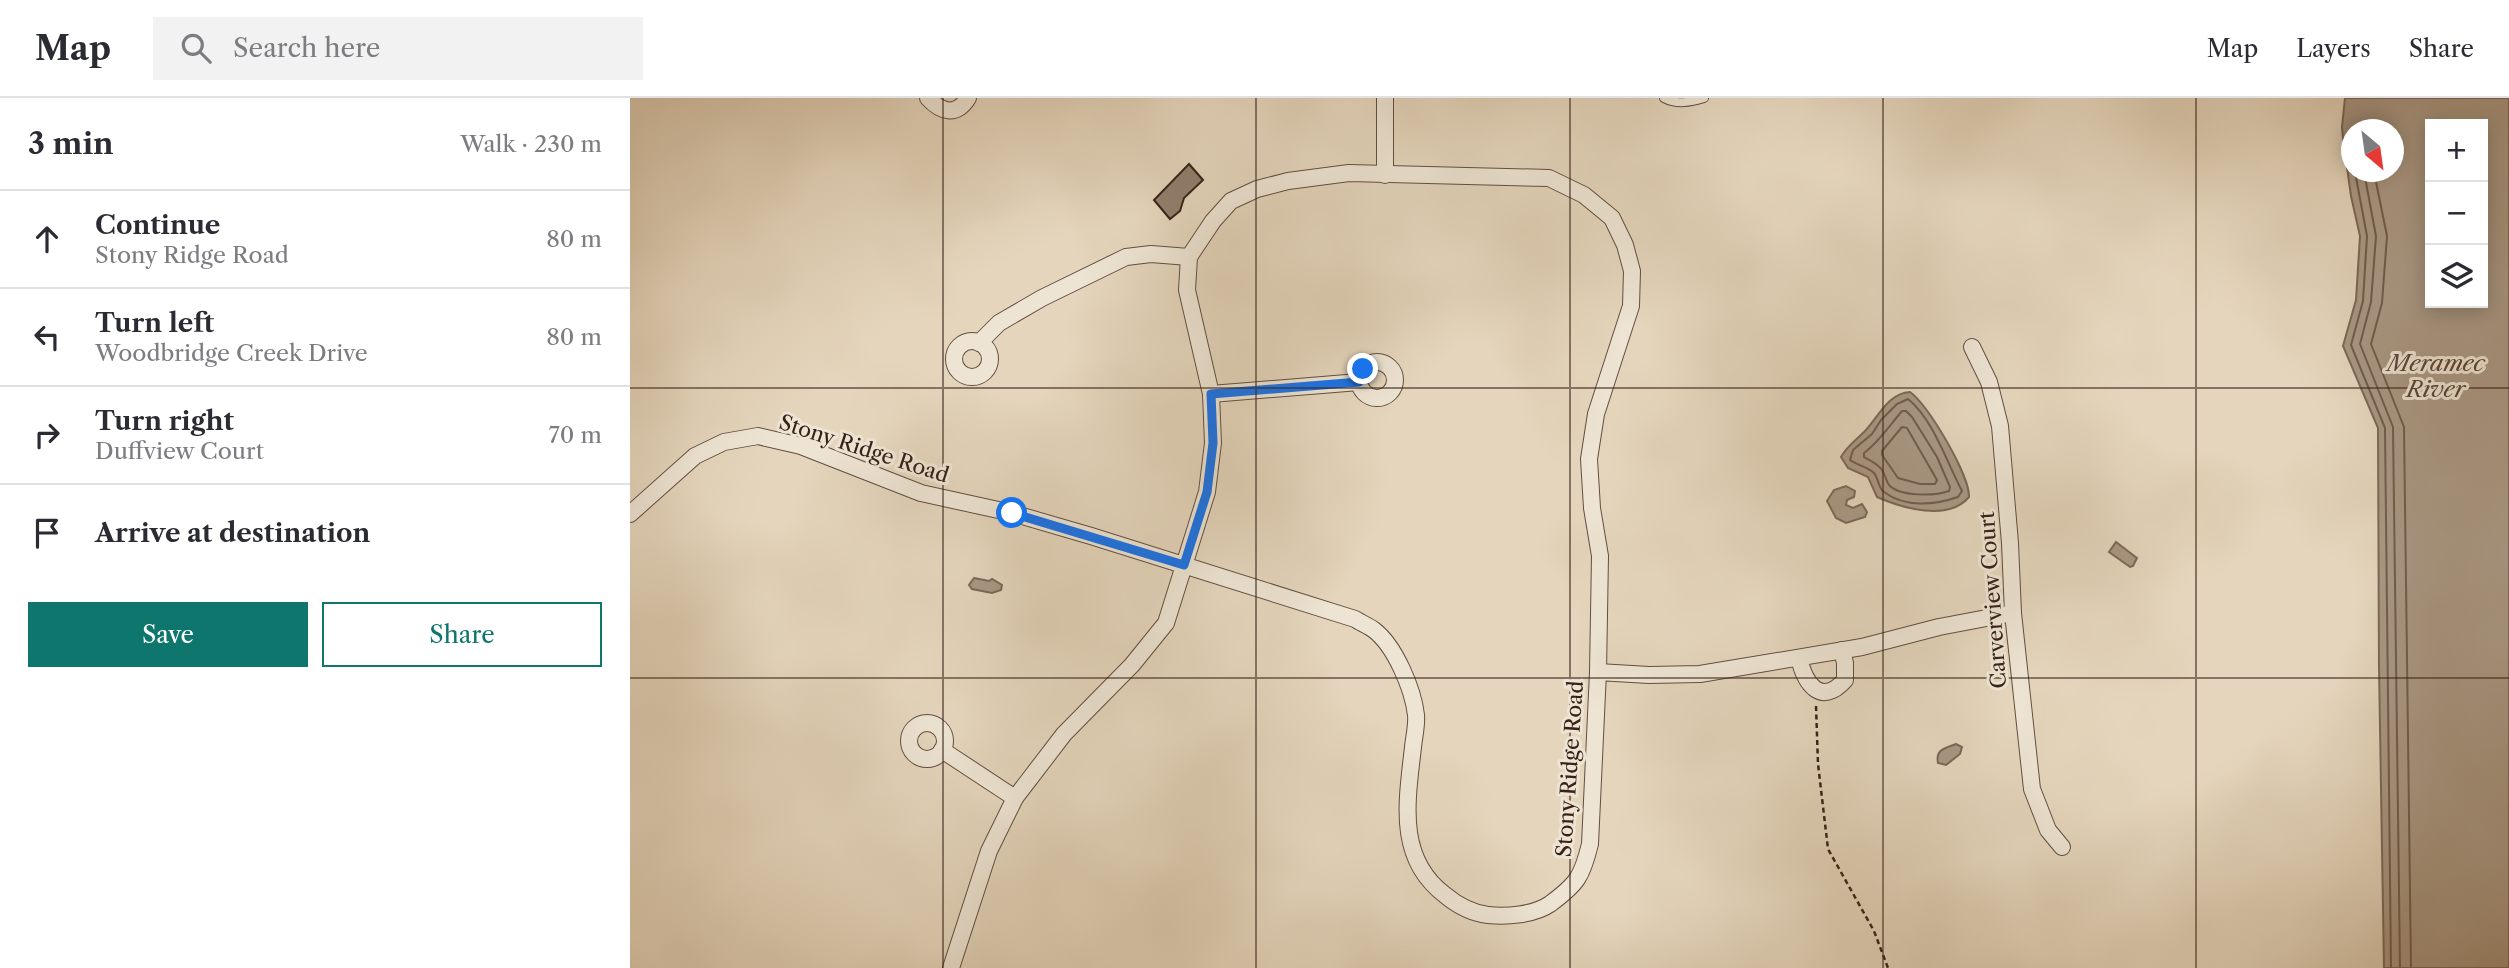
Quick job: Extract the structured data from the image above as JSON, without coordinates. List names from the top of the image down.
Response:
{
  "streets": {
    "street": ["Stony Ridge Road", "Carverview Court"]
  },
  "crossings": [
    ["Stony Ridge Road", "Carverview Court"]
  ],
  "water": ["Meramec River"],
  "north": "bottom right",
  "page": {
    "header": "Map",
    "search": "Search here",
    "nav": ["Map", "Layers", "Share"],
    "heading": ["3 min", "Walk · 230 m"],
    "map_buttons": ["+", "−"],
    "list": [
      ["Continue", "Stony Ridge Road", "80 m"],
      ["Turn left", "Woodbridge Creek Drive", "80 m"],
      ["Turn right", "Duffview Court", "70 m"],
      "Arrive at destination"
    ],
    "buttons": ["Save", "Share"]
  }
}
